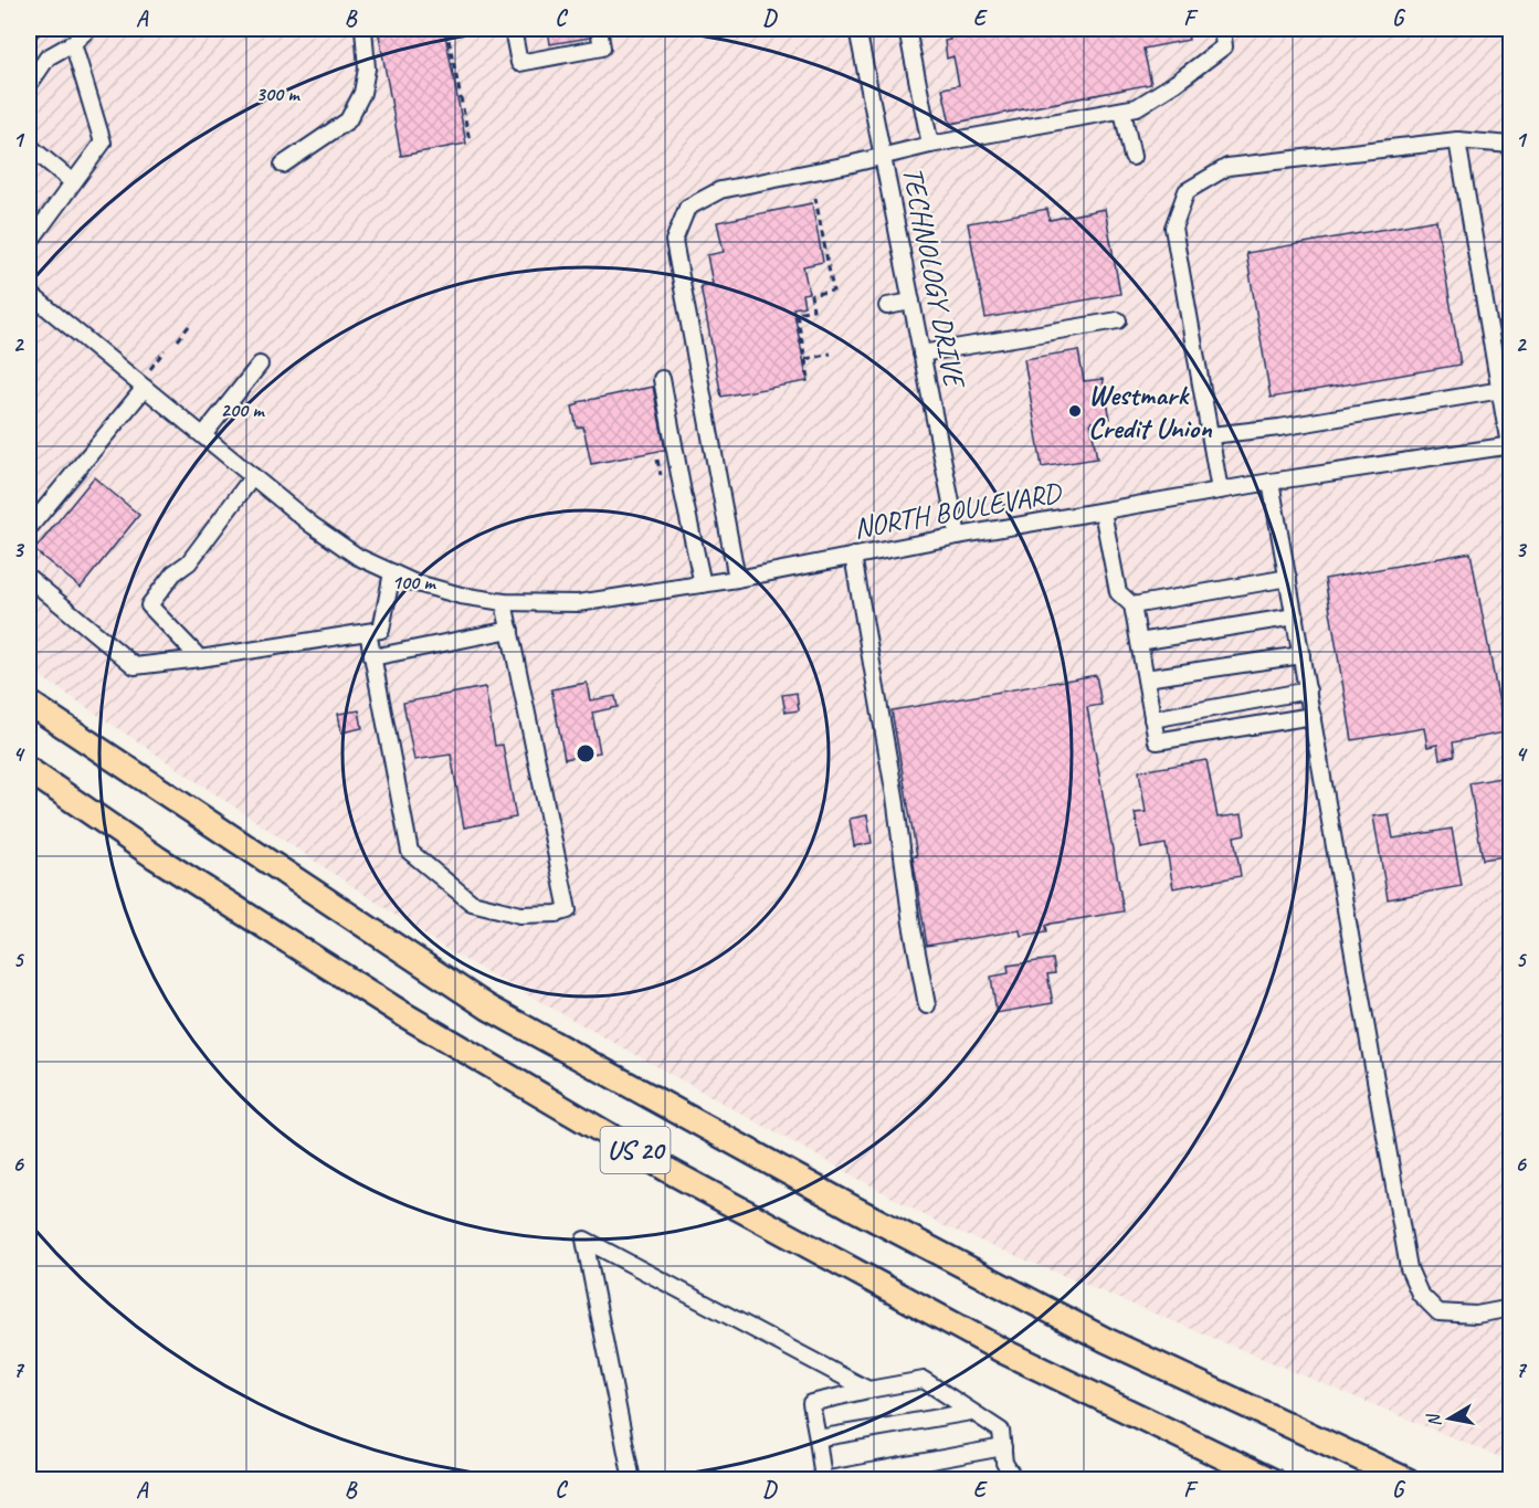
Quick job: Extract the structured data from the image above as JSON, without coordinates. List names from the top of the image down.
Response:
{
  "streets": {
    "highway": ["US 20"],
    "street": ["TECHNOLOGY DRIVE", "NORTH BOULEVARD"]
  },
  "crossings": [
    ["TECHNOLOGY DRIVE", "NORTH BOULEVARD"]
  ],
  "places": ["Westmark Credit Union"],
  "north": "left",
  "grid": {
    "columns": [
      "A",
      "B",
      "C",
      "D",
      "E",
      "F",
      "G"
    ],
    "rows": [
      "1",
      "2",
      "3",
      "4",
      "5",
      "6",
      "7"
    ]
  },
  "rings": ["300 m", "200 m", "100 m"]
}
